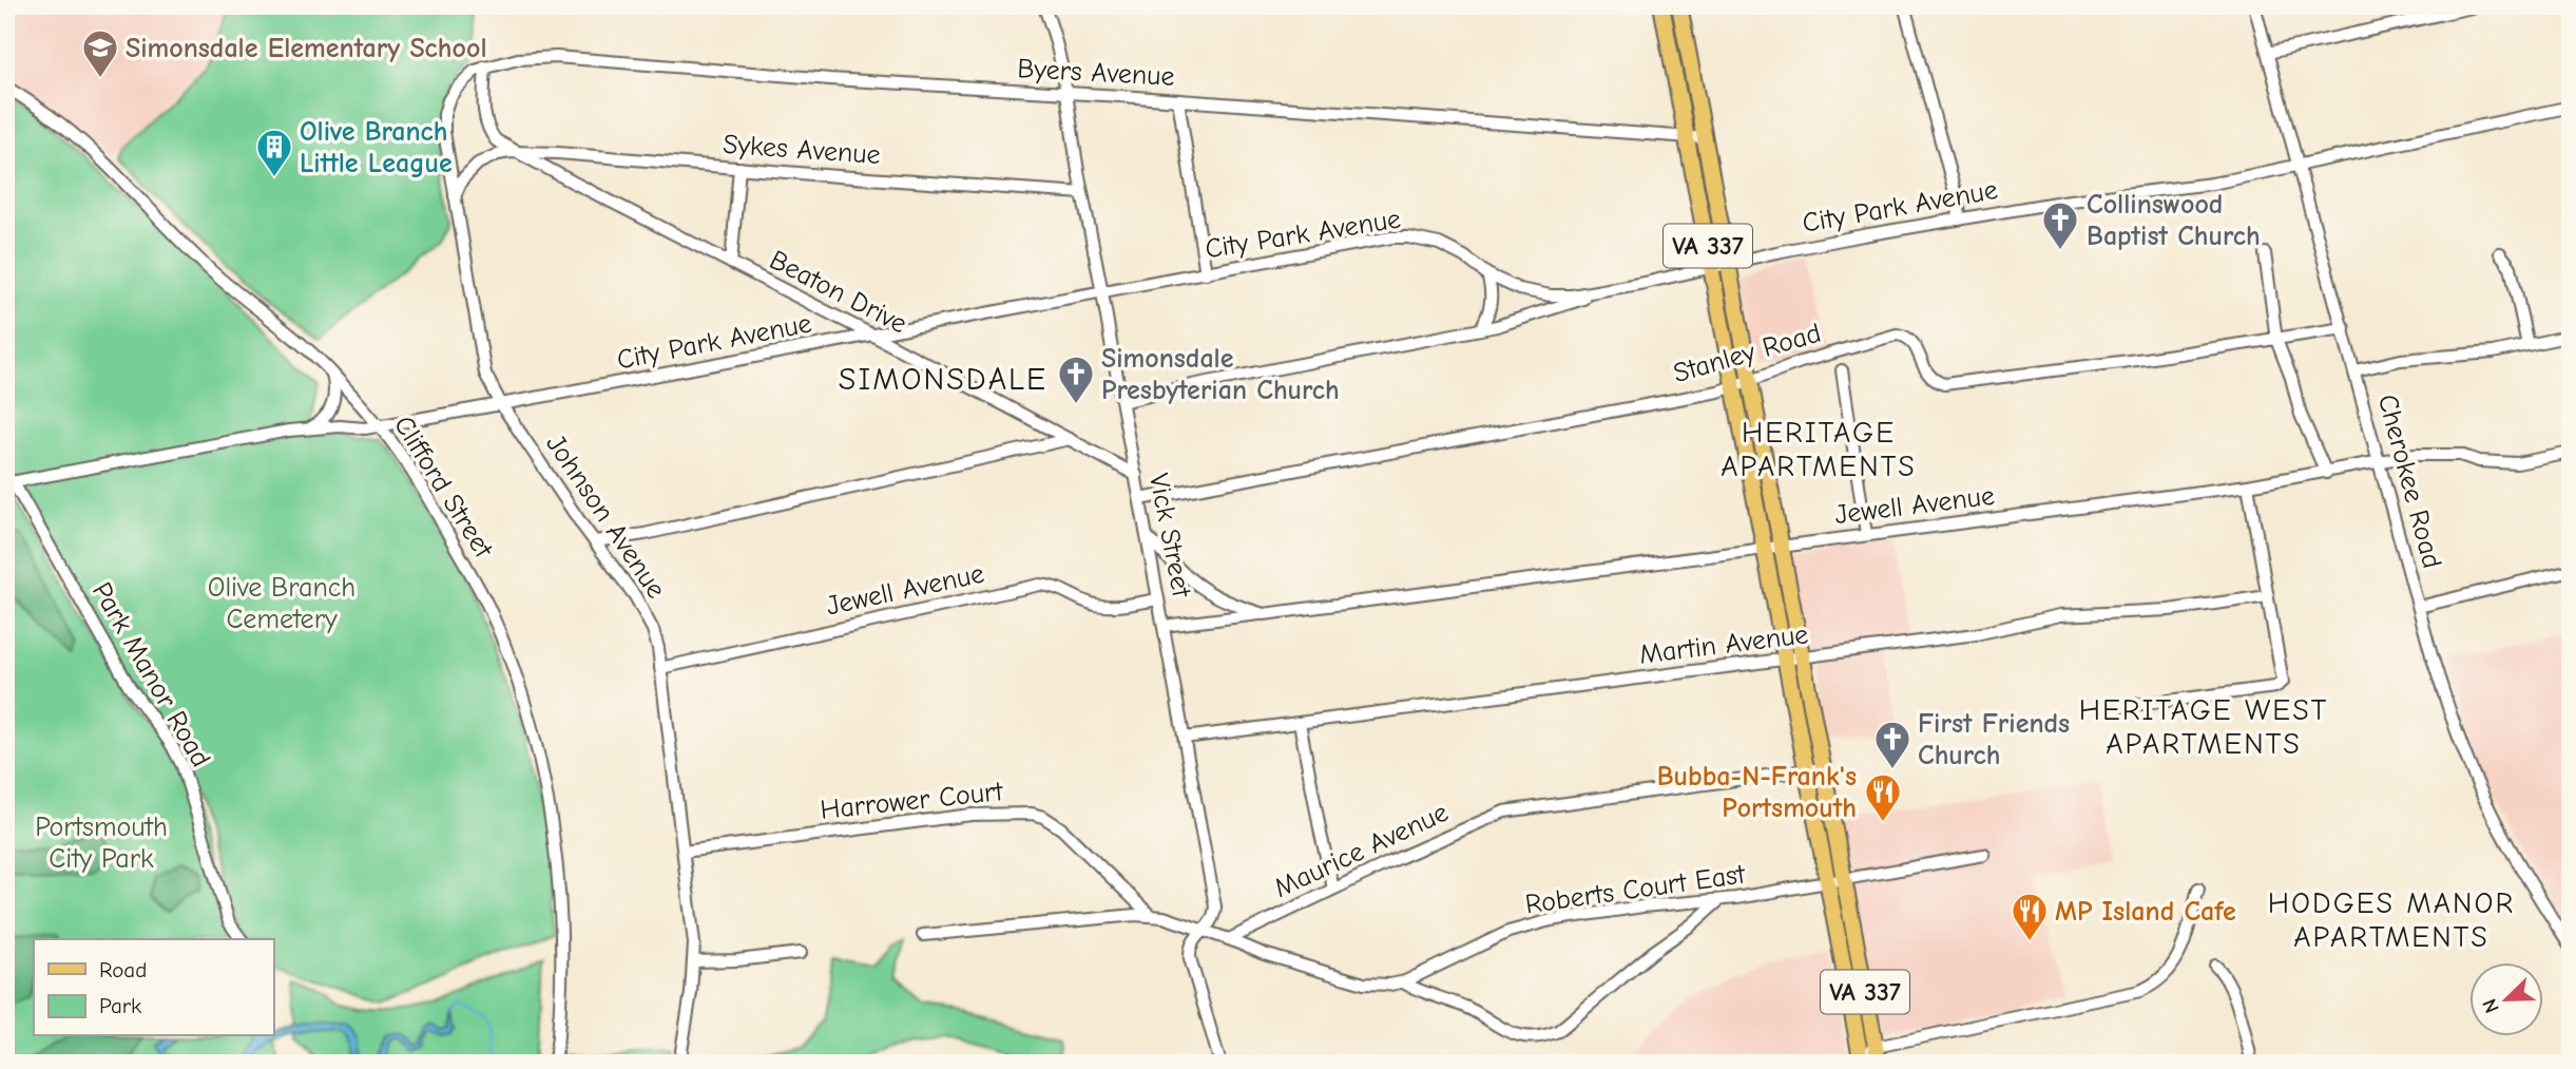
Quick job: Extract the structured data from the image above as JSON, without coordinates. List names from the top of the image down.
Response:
{
  "streets": {
    "main road": ["VA 337"],
    "street": [
      "Byers Avenue",
      "Sykes Avenue",
      "City Park Avenue",
      "Beaton Drive",
      "Stanley Road",
      "Cherokee Road",
      "Clifford Street",
      "Jewell Avenue",
      "Johnson Avenue",
      "Vick Street",
      "Martin Avenue",
      "Park Manor Road",
      "Harrower Court",
      "Maurice Avenue",
      "Roberts Court East"
    ]
  },
  "crossings": [
    ["Byers Avenue", "VA 337"],
    ["Byers Avenue", "Beaton Drive"],
    ["Byers Avenue", "Johnson Avenue"],
    ["Byers Avenue", "Vick Street"],
    ["Sykes Avenue", "Beaton Drive"],
    ["Sykes Avenue", "Vick Street"],
    ["City Park Avenue", "VA 337"],
    ["City Park Avenue", "Beaton Drive"],
    ["City Park Avenue", "Cherokee Road"],
    ["City Park Avenue", "Clifford Street"],
    ["City Park Avenue", "Johnson Avenue"],
    ["City Park Avenue", "Vick Street"],
    ["City Park Avenue", "Park Manor Road"],
    ["VA 337", "Stanley Road"],
    ["VA 337", "Jewell Avenue"],
    ["VA 337", "Martin Avenue"],
    ["VA 337", "Maurice Avenue"],
    ["VA 337", "Roberts Court East"],
    ["Beaton Drive", "Johnson Avenue"],
    ["Beaton Drive", "Vick Street"],
    ["Stanley Road", "Cherokee Road"],
    ["Stanley Road", "Vick Street"],
    ["Cherokee Road", "Jewell Avenue"],
    ["Jewell Avenue", "Johnson Avenue"],
    ["Jewell Avenue", "Vick Street"],
    ["Johnson Avenue", "Harrower Court"],
    ["Vick Street", "Martin Avenue"],
    ["Maurice Avenue", "Roberts Court East"]
  ],
  "districts": [
    "SIMONSDALE",
    "HERITAGE APARTMENTS",
    "HERITAGE WEST APARTMENTS",
    "HODGES MANOR APARTMENTS"
  ],
  "parks": ["Olive Branch Cemetery", "Portsmouth City Park"],
  "places": {
    "school or university": ["Simonsdale Elementary School"],
    "building": ["Olive Branch Little League"],
    "church": ["Collinswood Baptist Church", "Simonsdale Presbyterian Church", "First Friends Church"],
    "restaurant": ["Bubba-N-Frank's Portsmouth", "MP Island Cafe"]
  },
  "legend": ["Road", "Park"],
  "north": "bottom left"
}
